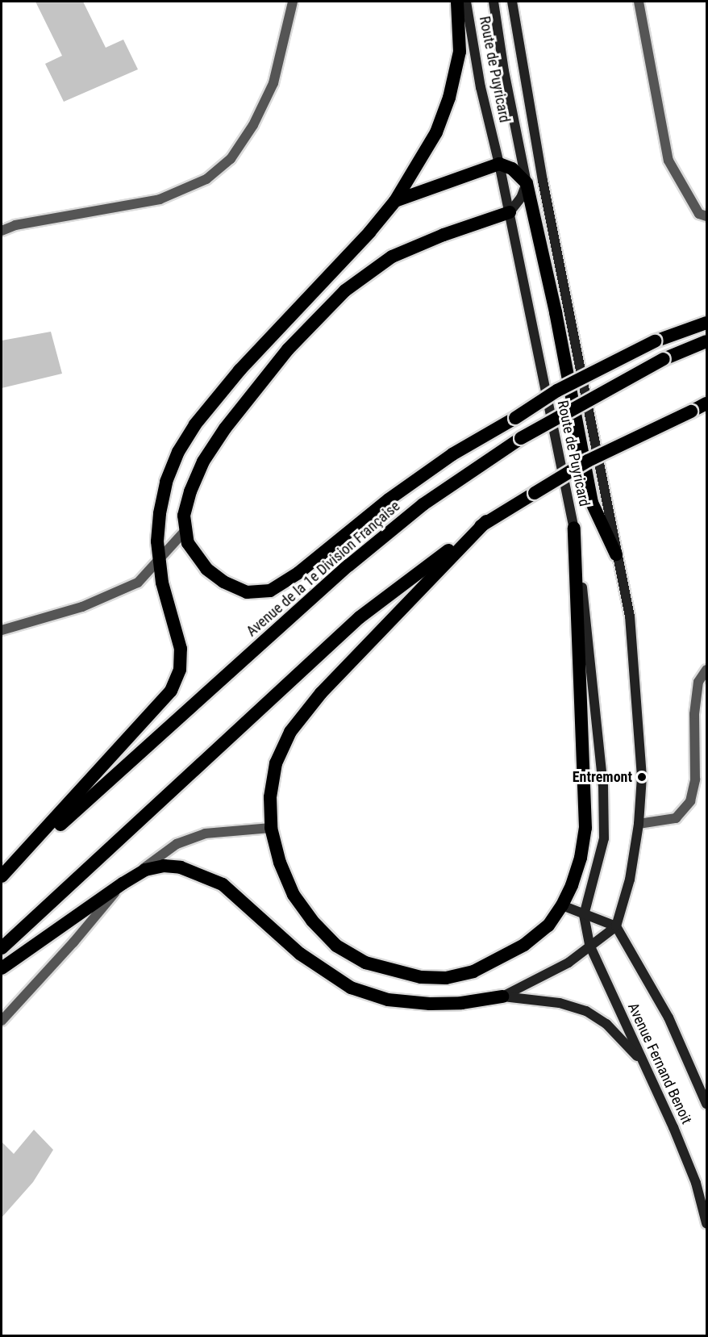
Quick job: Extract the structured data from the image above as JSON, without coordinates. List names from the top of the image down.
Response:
{
  "streets": {
    "highway": ["Avenue de la 1e Division Française"],
    "main road": ["Route de Puyricard", "Avenue Fernand Benoit"]
  },
  "crossings": [
    ["Route de Puyricard", "Avenue Fernand Benoit"]
  ],
  "places": ["Entremont"]
}
